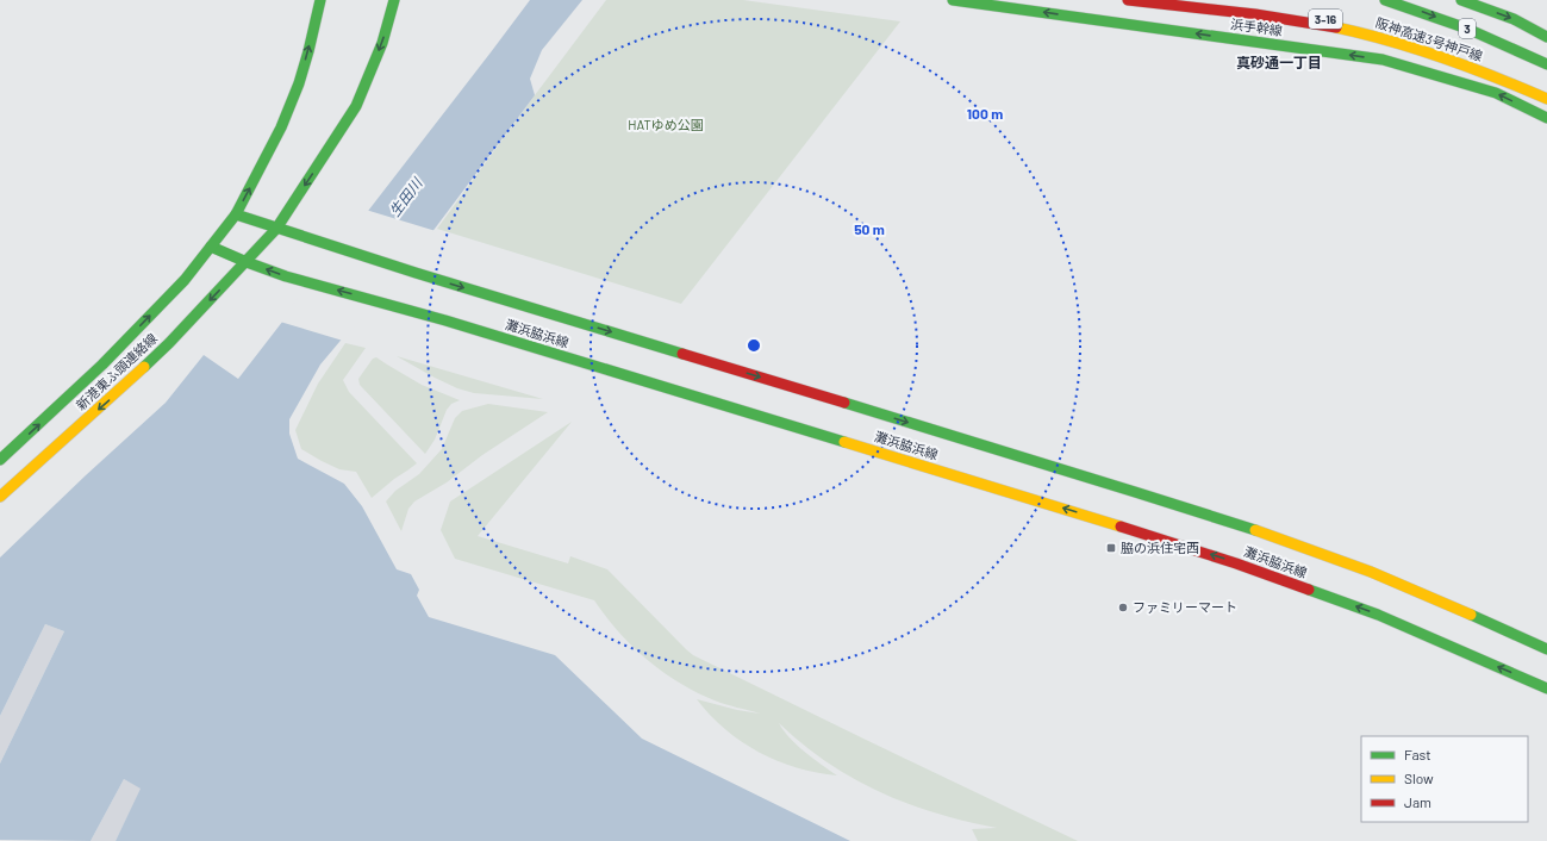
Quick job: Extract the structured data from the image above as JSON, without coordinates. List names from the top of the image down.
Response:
{
  "streets": {
    "main road": [
      "3-16",
      "浜手幹線",
      "3",
      "阪神高速3号神戸線",
      "灘浜脇浜線",
      "新港東ふ頭連絡線"
    ]
  },
  "crossings": [
    ["3-16", "阪神高速3号神戸線"],
    ["灘浜脇浜線", "新港東ふ頭連絡線"]
  ],
  "one_way": ["浜手幹線"],
  "districts": ["真砂通一丁目"],
  "water": ["生田川"],
  "parks": ["HATゆめ公園"],
  "places": {
    "transit": ["脇の浜住宅西"],
    "other": ["ファミリーマート"]
  },
  "legend": ["Fast", "Slow", "Jam"],
  "rings": ["100 m", "50 m"]
}
